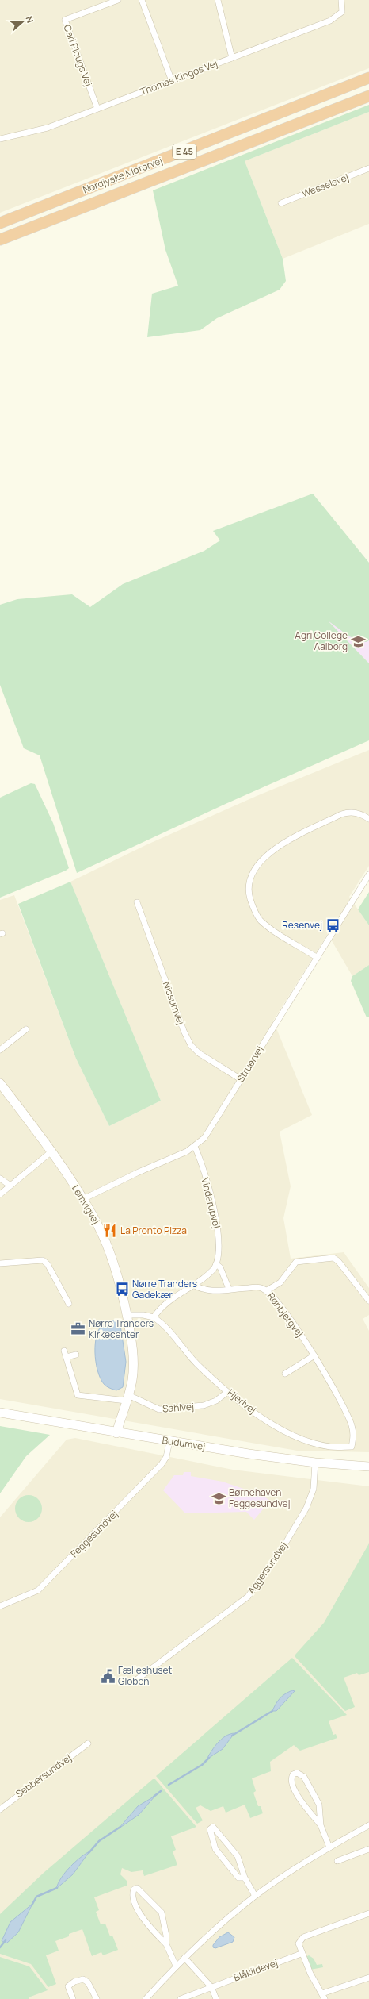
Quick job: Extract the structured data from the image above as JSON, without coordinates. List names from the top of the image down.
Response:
{
  "streets": {
    "highway": ["E 45", "Nordjyske Motorvej"],
    "street": [
      "Carl Plougs Vej",
      "Thomas Kingos Vej",
      "Wesselsvej",
      "Nissumvej",
      "Struervej",
      "Vinderupvej",
      "Lemvigvej",
      "Rønbjergvej",
      "Hjerlvej",
      "Sahlvej",
      "Budumvej",
      "Feggesundvej",
      "Aggersundvej",
      "Sebbersundvej",
      "Blåkildevej"
    ]
  },
  "crossings": [
    ["Carl Plougs Vej", "Thomas Kingos Vej"],
    ["Nissumvej", "Struervej"],
    ["Struervej", "Vinderupvej"],
    ["Struervej", "Lemvigvej"],
    ["Lemvigvej", "Sahlvej"],
    ["Lemvigvej", "Budumvej"],
    ["Rønbjergvej", "Hjerlvej"],
    ["Hjerlvej", "Sahlvej"],
    ["Budumvej", "Feggesundvej"],
    ["Budumvej", "Aggersundvej"]
  ],
  "places": {
    "school or university": ["Agri College Aalborg", "Børnehaven Feggesundvej"],
    "bus stop": ["Resenvej", "Nørre Tranders Gadekær"],
    "restaurant": ["La Pronto Pizza"],
    "office": ["Nørre Tranders Kirkecenter"],
    "public building": ["Fælleshuset Globen"]
  },
  "north": "right"
}
